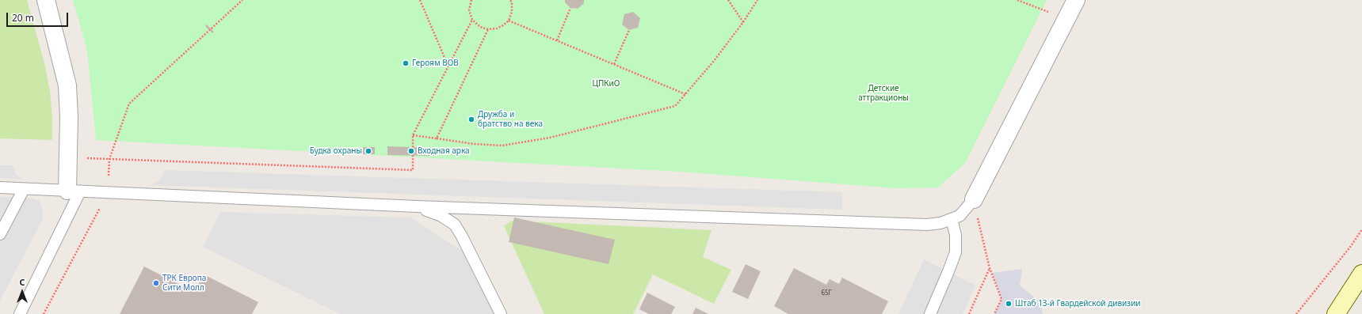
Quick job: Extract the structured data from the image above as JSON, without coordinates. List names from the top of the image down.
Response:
{
  "parks": ["ЦПКиО", "Детские аттракционы"],
  "places": [
    "Героям ВОВ",
    "Дружба и братство на века",
    "Будка охраны",
    "Входная арка",
    "ТРК Европа Сити Молл",
    "Штаб 13-й Гвардейской дивизии"
  ],
  "house_numbers": ["65Г"],
  "scale_bar": "20 m",
  "north": "top"
}
